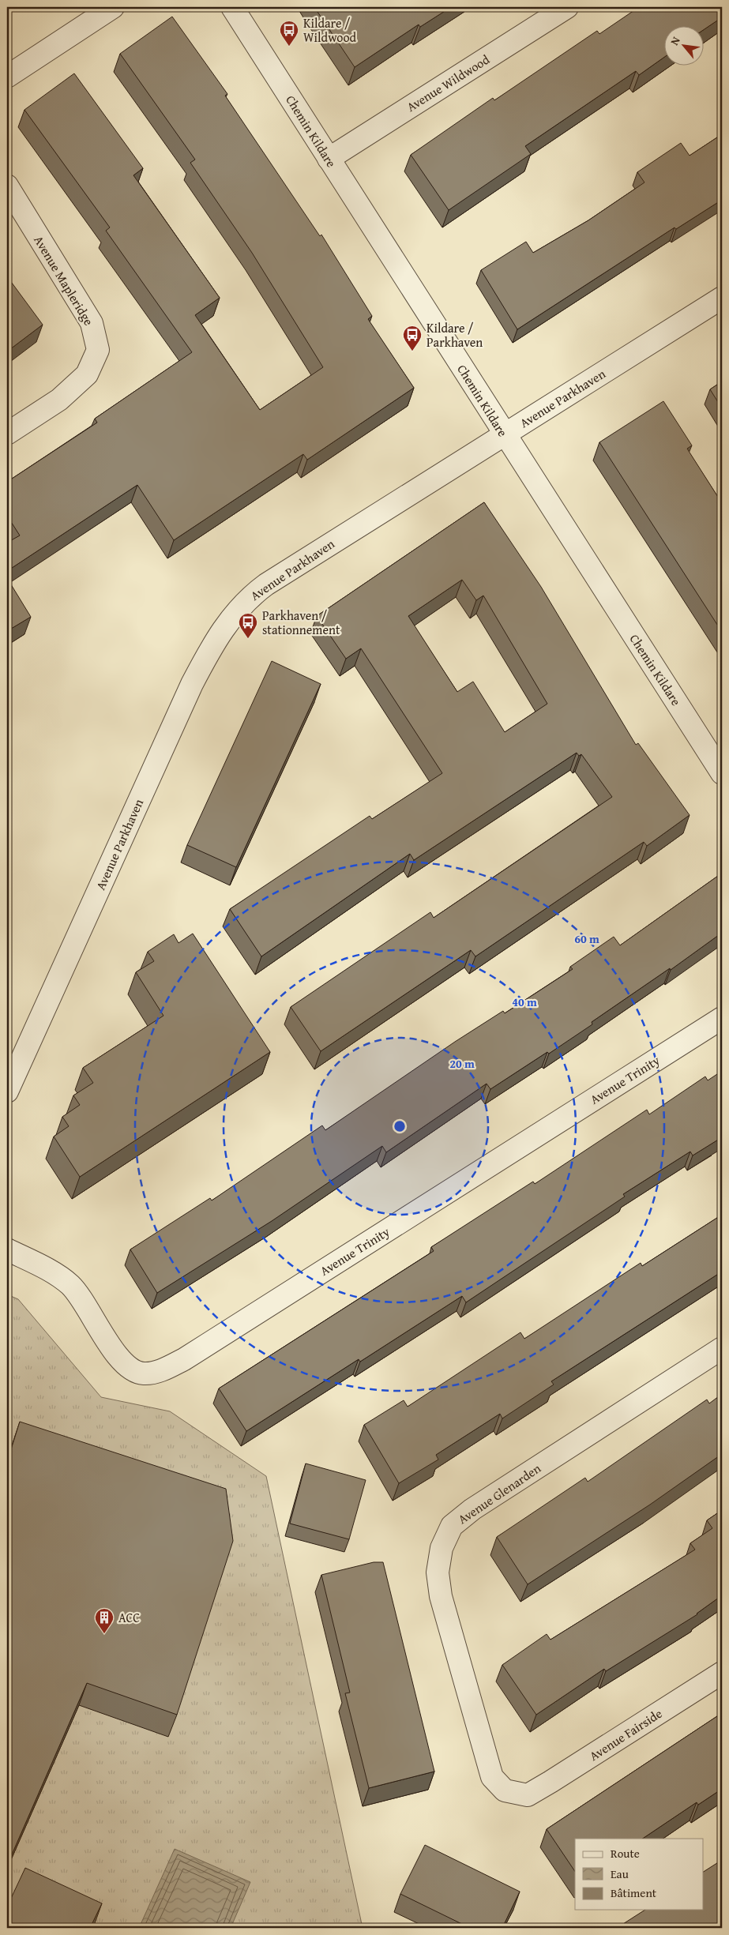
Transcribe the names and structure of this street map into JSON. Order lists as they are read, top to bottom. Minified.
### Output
{"streets":{"street":["Avenue Wildwood","Chemin Kildare","Avenue Mapleridge","Avenue Parkhaven","Avenue Trinity","Avenue Glenarden","Avenue Fairside"]},"crossings":[["Avenue Wildwood","Chemin Kildare"],["Chemin Kildare","Avenue Parkhaven"],["Avenue Glenarden","Avenue Fairside"]],"places":{"bus stop":["Kildare / Wildwood","Kildare / Parkhaven","Parkhaven / stationnement"],"building":["ACC"]},"legend":["Route","Eau","Bâtiment"],"north":"top left","rings":["60 m","40 m","20 m"]}
